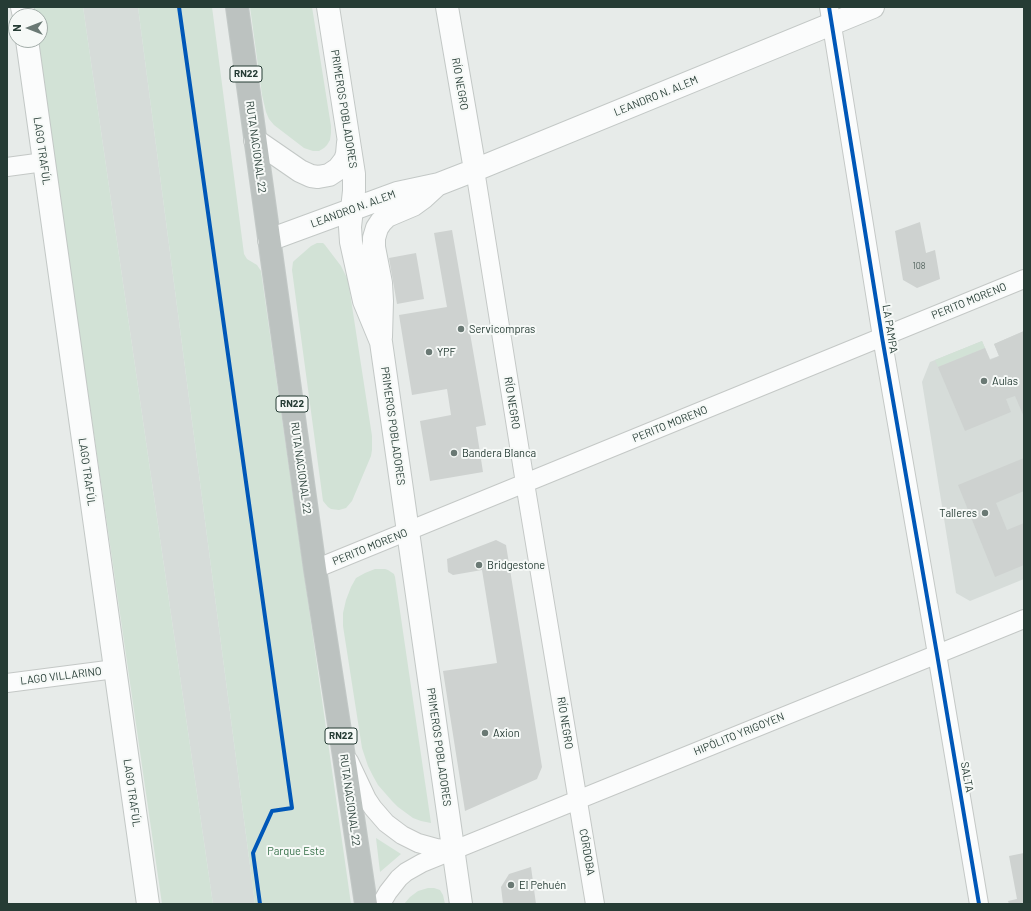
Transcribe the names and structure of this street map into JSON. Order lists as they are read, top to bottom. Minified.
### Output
{"streets":{"highway":["RN22","RUTA NACIONAL 22"],"street":["RÍO NEGRO","LEANDRO N. ALEM","PRIMEROS POBLADORES","LAGO TRAFÚL","PERITO MORENO","LA PAMPA","LAGO VILLARINO","HIPÓLITO YRIGOYEN","SALTA","CÓRDOBA"]},"crossings":[["RÍO NEGRO","LEANDRO N. ALEM"],["RÍO NEGRO","PERITO MORENO"],["RÍO NEGRO","HIPÓLITO YRIGOYEN"],["RÍO NEGRO","CÓRDOBA"],["LEANDRO N. ALEM","PRIMEROS POBLADORES"],["LEANDRO N. ALEM","RUTA NACIONAL 22"],["LEANDRO N. ALEM","LA PAMPA"],["PRIMEROS POBLADORES","PERITO MORENO"],["PRIMEROS POBLADORES","HIPÓLITO YRIGOYEN"],["RUTA NACIONAL 22","PERITO MORENO"],["RUTA NACIONAL 22","HIPÓLITO YRIGOYEN"],["LAGO TRAFÚL","LAGO VILLARINO"],["PERITO MORENO","LA PAMPA"],["LA PAMPA","HIPÓLITO YRIGOYEN"],["LA PAMPA","SALTA"],["HIPÓLITO YRIGOYEN","SALTA"],["HIPÓLITO YRIGOYEN","CÓRDOBA"]],"parks":["Parque Este"],"places":["Servicompras","YPF","Aulas","Bandera Blanca","Talleres","Bridgestone","Axion","El Pehuén"],"house_numbers":["108"],"north":"left"}
